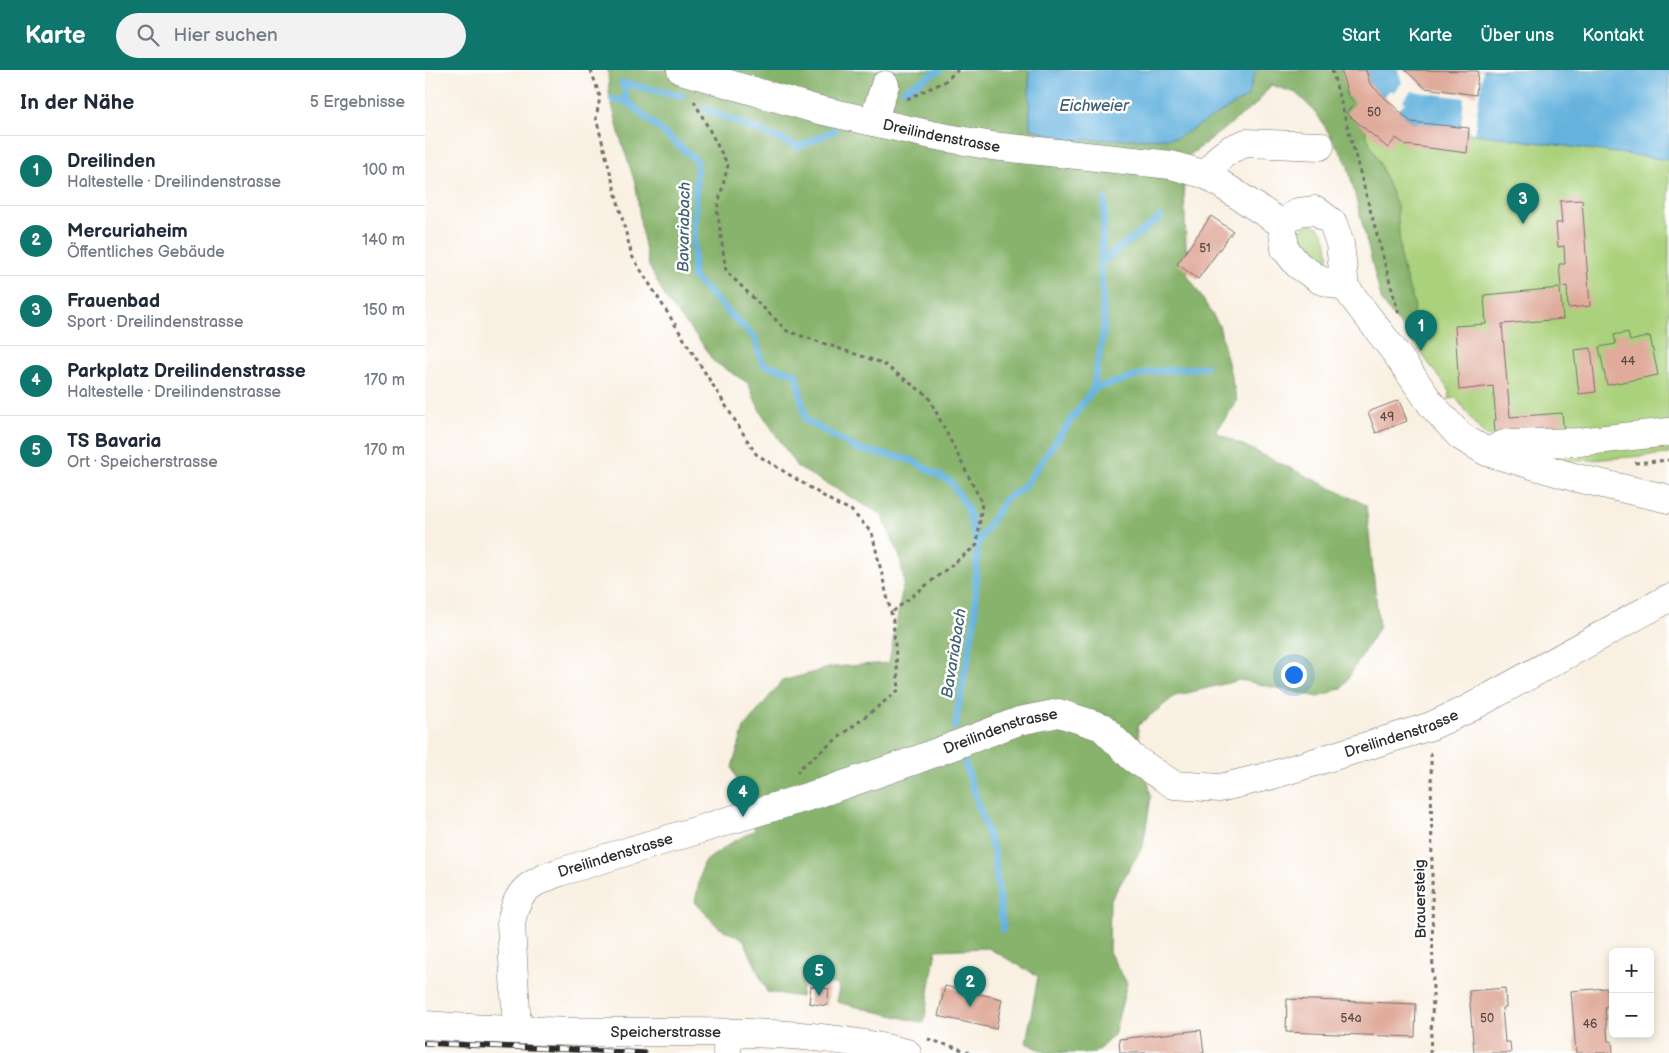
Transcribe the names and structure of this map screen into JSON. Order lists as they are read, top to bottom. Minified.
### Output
{"streets":{"street":["Dreilindenstrasse","Speicherstrasse"],"path":["Brauersteig"]},"crossings":[["Dreilindenstrasse","Speicherstrasse"]],"water":["Eichweier","Bavariabach"],"house_numbers":["50","51","44","49","54a","50","46"],"page":{"header":"Karte","search":"Hier suchen","nav":["Start","Karte","Über uns","Kontakt"],"heading":["In der Nähe","5 Ergebnisse"],"list":[{"mark":"1","name":"Dreilinden","note":"Haltestelle · Dreilindenstrasse","value":"100 m"},{"mark":"2","name":"Mercuriaheim","note":"Öffentliches Gebäude","value":"140 m"},{"mark":"3","name":"Frauenbad","note":"Sport · Dreilindenstrasse","value":"150 m"},{"mark":"4","name":"Parkplatz Dreilindenstrasse","note":"Haltestelle · Dreilindenstrasse","value":"170 m"},{"mark":"5","name":"TS Bavaria","note":"Ort · Speicherstrasse","value":"170 m"}],"pins":["3","1","4","5","2"],"map_buttons":["+","−"]}}
